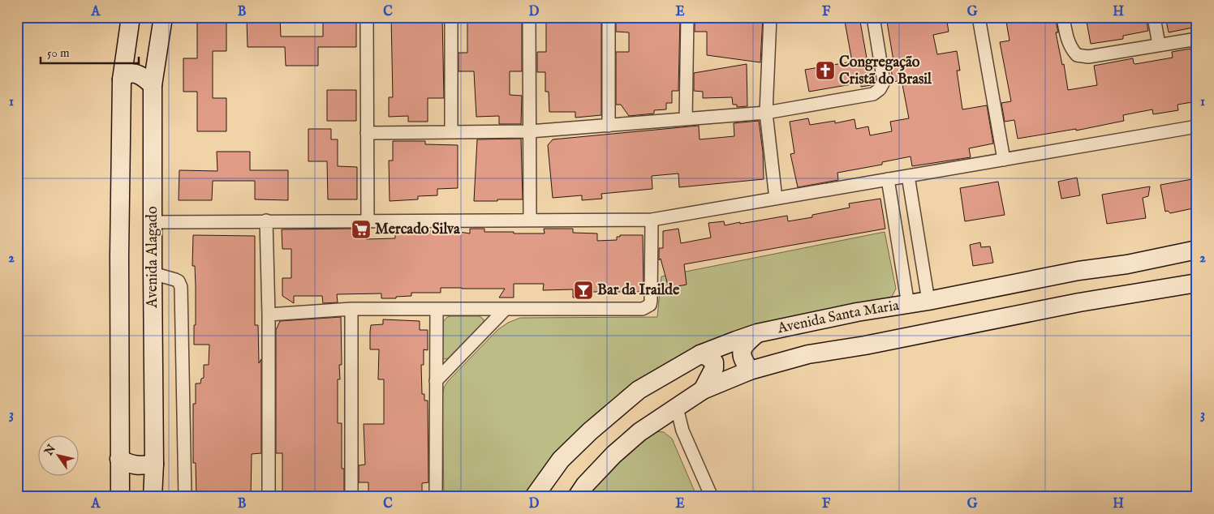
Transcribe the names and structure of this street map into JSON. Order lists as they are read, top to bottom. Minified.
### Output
{"streets":{"main road":["Avenida Alagado","Avenida Santa Maria"]},"places":{"church":["Congregação Cristã do Brasil"],"supermarket":["Mercado Silva"],"bar":["Bar da Irailde"]},"scale_bar":"50 m","north":"top left","grid":{"columns":["A","B","C","D","E","F","G","H"],"rows":["1","2","3"]}}
